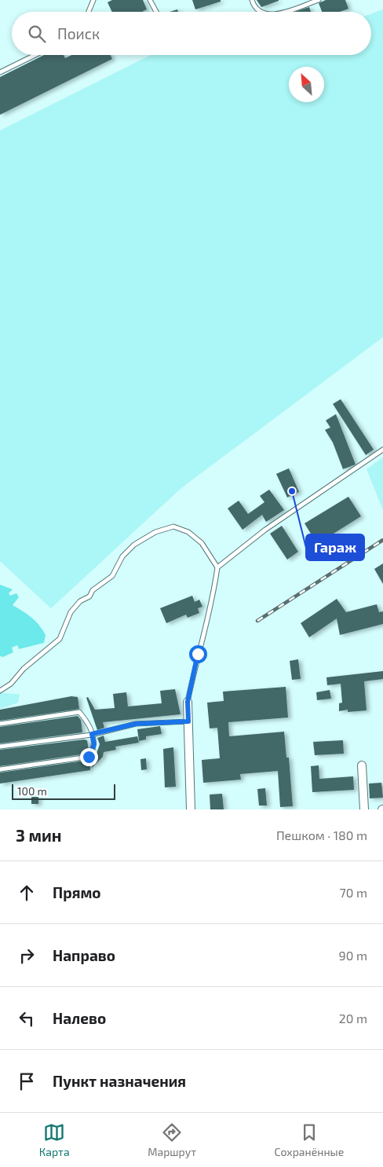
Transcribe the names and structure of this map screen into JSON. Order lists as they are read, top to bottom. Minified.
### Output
{"places":["Гараж"],"scale_bar":"100 m","north":"top left","page":{"search":"Поиск","scale":"100 m","heading":["3 мин","Пешком · 180 m"],"list":[["Прямо","70 m"],["Направо","90 m"],["Налево","20 m"],"Пункт назначения"],"nav":["Карта","Маршрут","Сохранённые"]}}
